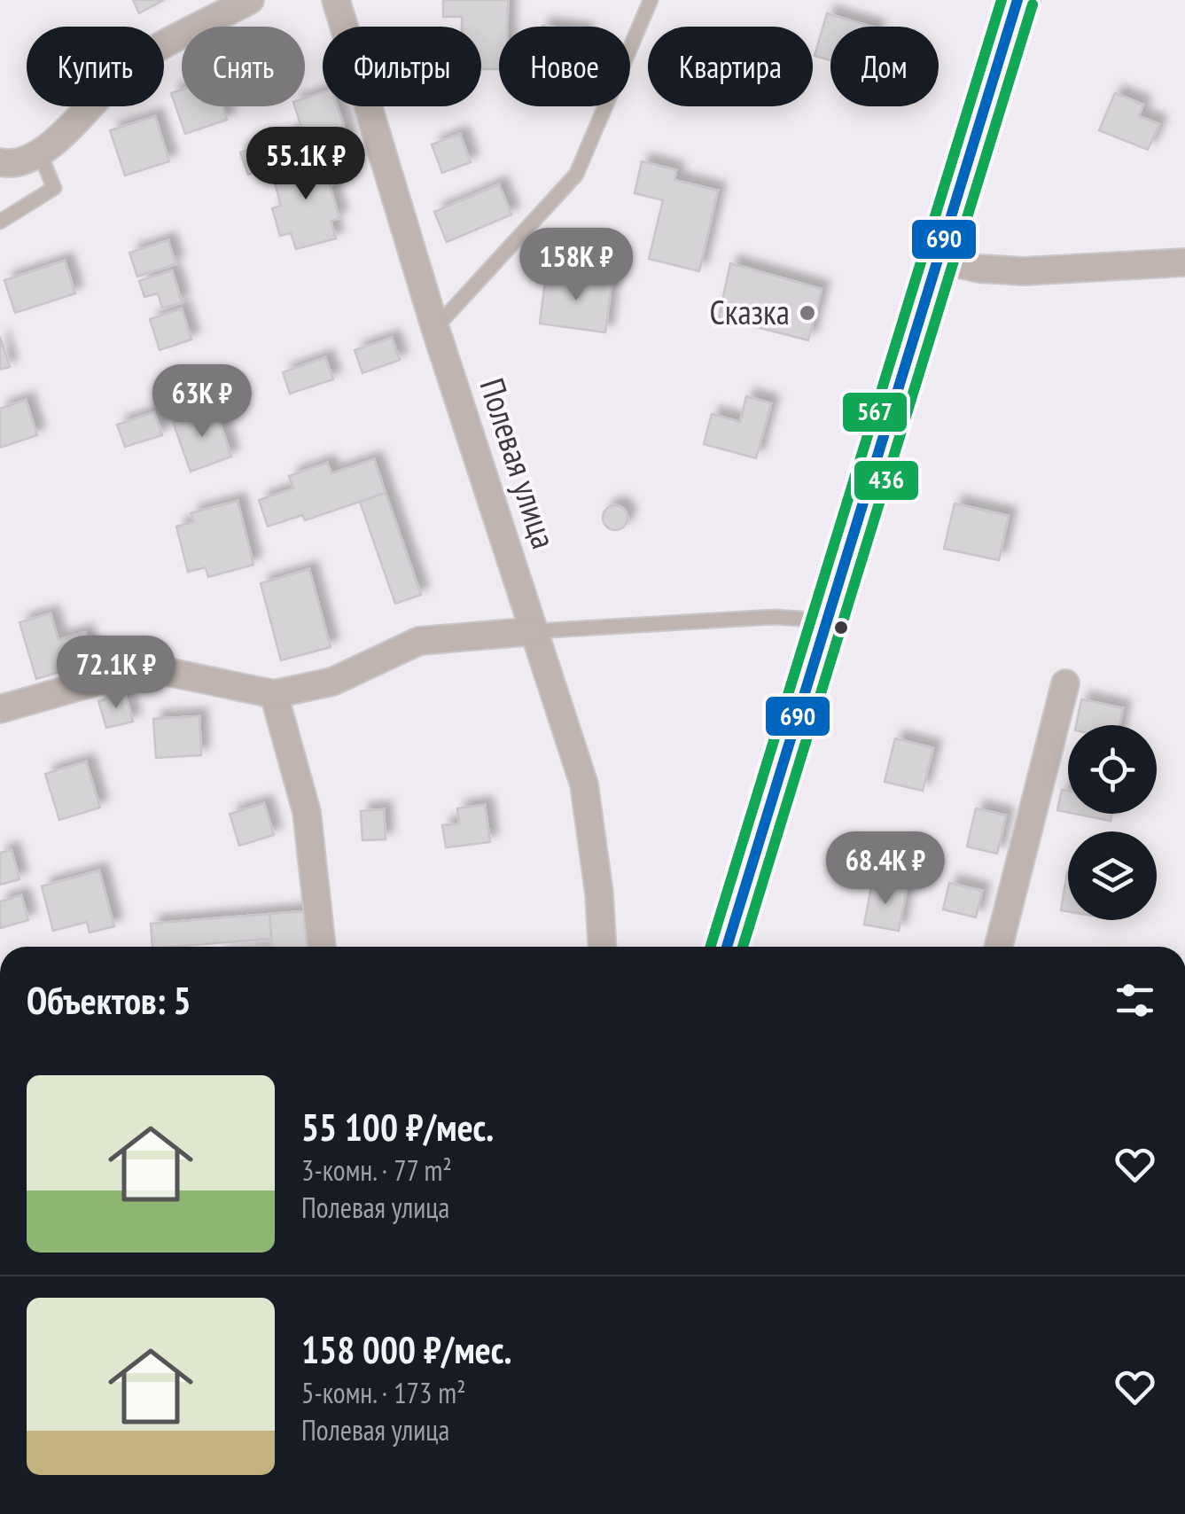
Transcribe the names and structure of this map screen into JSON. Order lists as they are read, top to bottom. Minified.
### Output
{"streets":{"street":["Полевая улица"]},"places":["Сказка"],"lines":["transit line 690","transit line 567","transit line 436"],"page":{"chip":["Купить","Снять","Фильтры","Новое","Квартира","Дом"],"price":["55.1K ₽","158K ₽","63K ₽","72.1K ₽","68.4K ₽"],"heading":"Объектов: 5","list":[{"name":"55 100 ₽/мес.","note":"3-комн. · 77 m² · Полевая улица"},{"name":"158 000 ₽/мес.","note":"5-комн. · 173 m² · Полевая улица"}]}}
